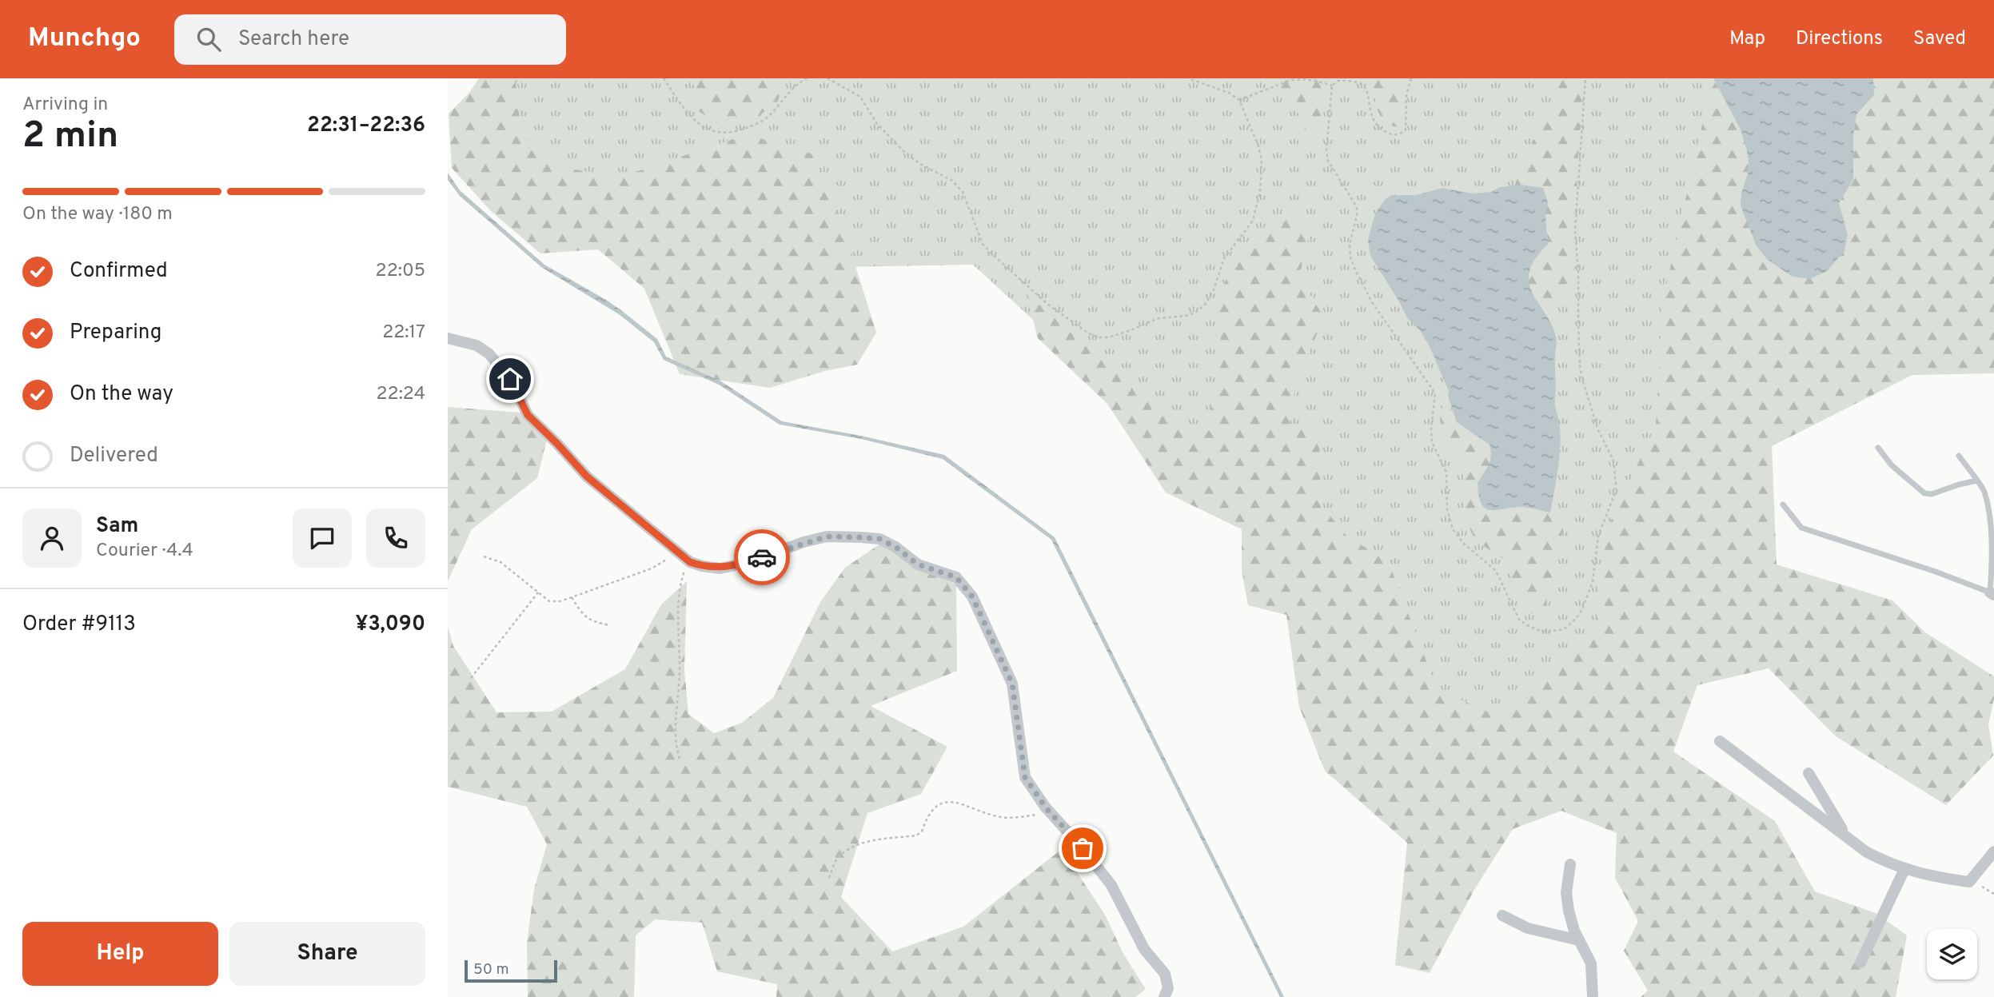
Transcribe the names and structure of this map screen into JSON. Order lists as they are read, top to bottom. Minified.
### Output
{"scale_bar":"50 m","page":{"header":"Munchgo","search":"Search here","nav":["Map","Directions","Saved"],"heading":["2 min","Arriving in","22:31–22:36"],"panel":["Sam","Courier · 4.4","Order #9113","¥3,090"],"bar":"On the way · 180 m","list":[["Confirmed","22:05"],["Preparing","22:17"],["On the way","22:24"],"Delivered"],"buttons":["Help","Share"],"scale":"50 m"}}
